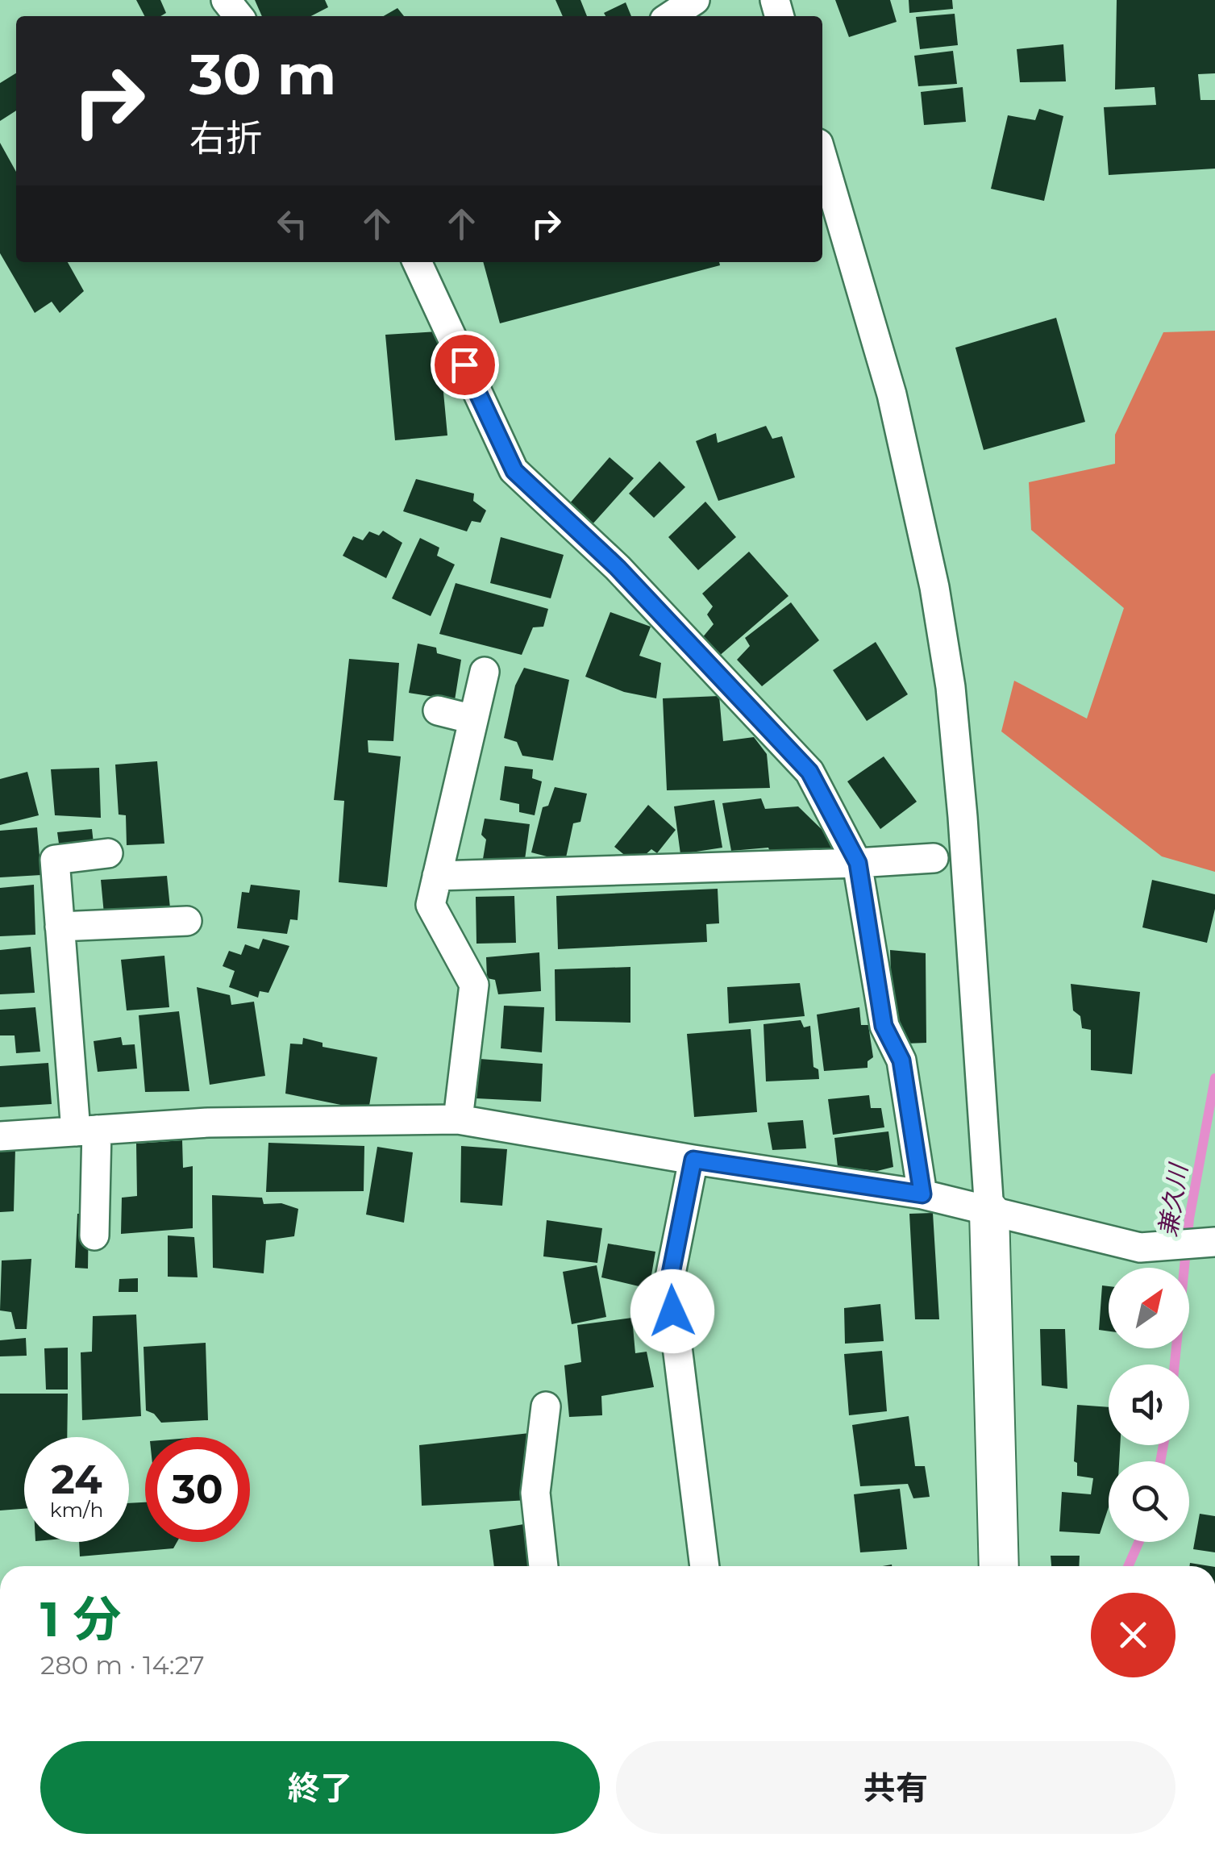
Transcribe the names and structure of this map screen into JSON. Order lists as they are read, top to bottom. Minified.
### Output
{"water":["兼久川"],"north":"top right","page":{"turn":["30 m","右折"],"speed":"24 km/h","limit":"30","heading":["1 分","280 m · 14:27"],"buttons":["終了","共有"]}}
